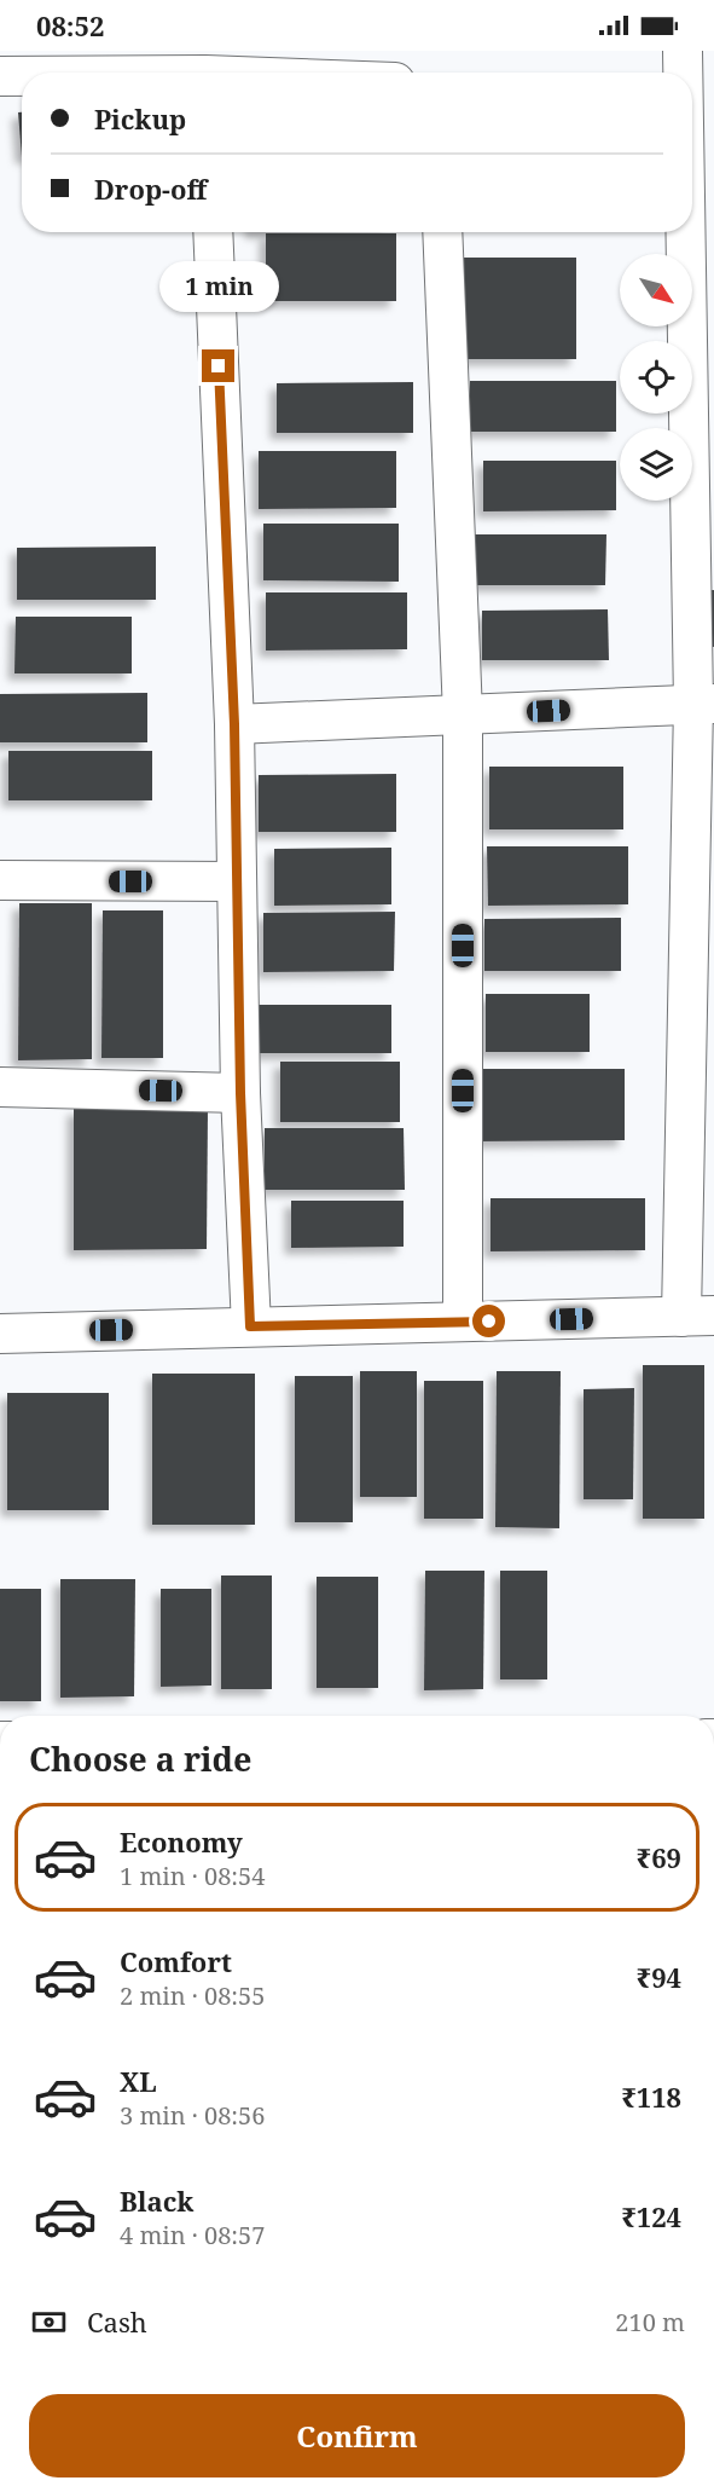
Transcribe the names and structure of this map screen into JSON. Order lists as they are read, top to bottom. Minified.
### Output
{"north":"bottom right","page":{"status":"08:52","banner":["Pickup","Drop-off"],"bubble":"1 min","heading":"Choose a ride","list":[{"name":"Economy","note":"1 min · 08:54","value":"₹69"},{"name":"Comfort","note":"2 min · 08:55","value":"₹94"},{"name":"XL","note":"3 min · 08:56","value":"₹118"},{"name":"Black","note":"4 min · 08:57","value":"₹124"}],"pay":["Cash","210 m"],"buttons":"Confirm"}}
